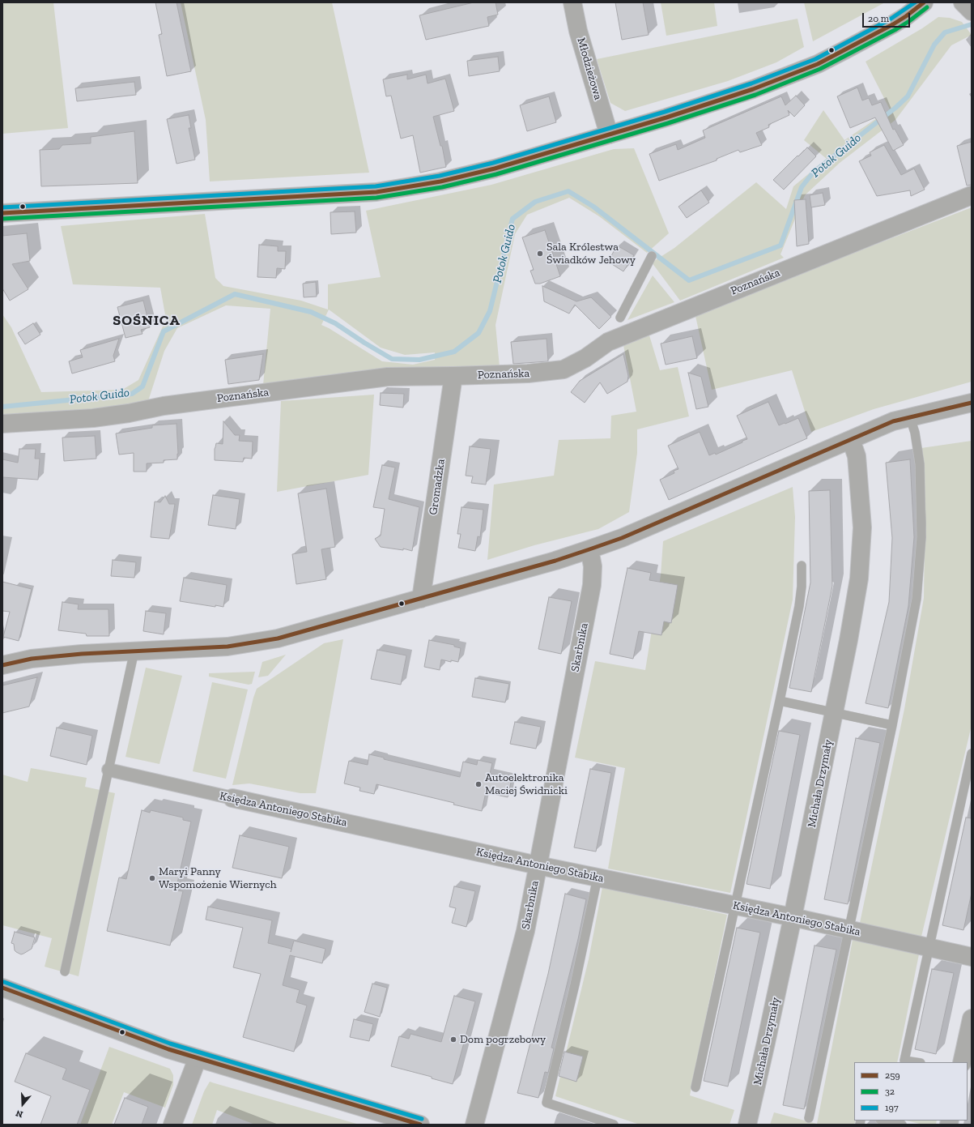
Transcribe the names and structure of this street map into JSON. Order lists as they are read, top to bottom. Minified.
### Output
{"streets":{"street":["Młodzieżowa","Poznańska","Gromadzka","Skarbnika","Michała Drzymały","Księdza Antoniego Stabika"]},"crossings":[["Poznańska","Gromadzka"],["Skarbnika","Księdza Antoniego Stabika"],["Michała Drzymały","Księdza Antoniego Stabika"]],"districts":["SOŚNICA"],"water":["Potok Guido"],"places":["Sala Królestwa Świadków Jehowy","Autoelektronika Maciej Świdnicki","Maryi Panny Wspomożenie Wiernych","Dom pogrzebowy"],"lines":["transit line 259","transit line 197","transit line 32"],"legend":["259","32","197"],"scale_bar":"20 m","north":"bottom"}
